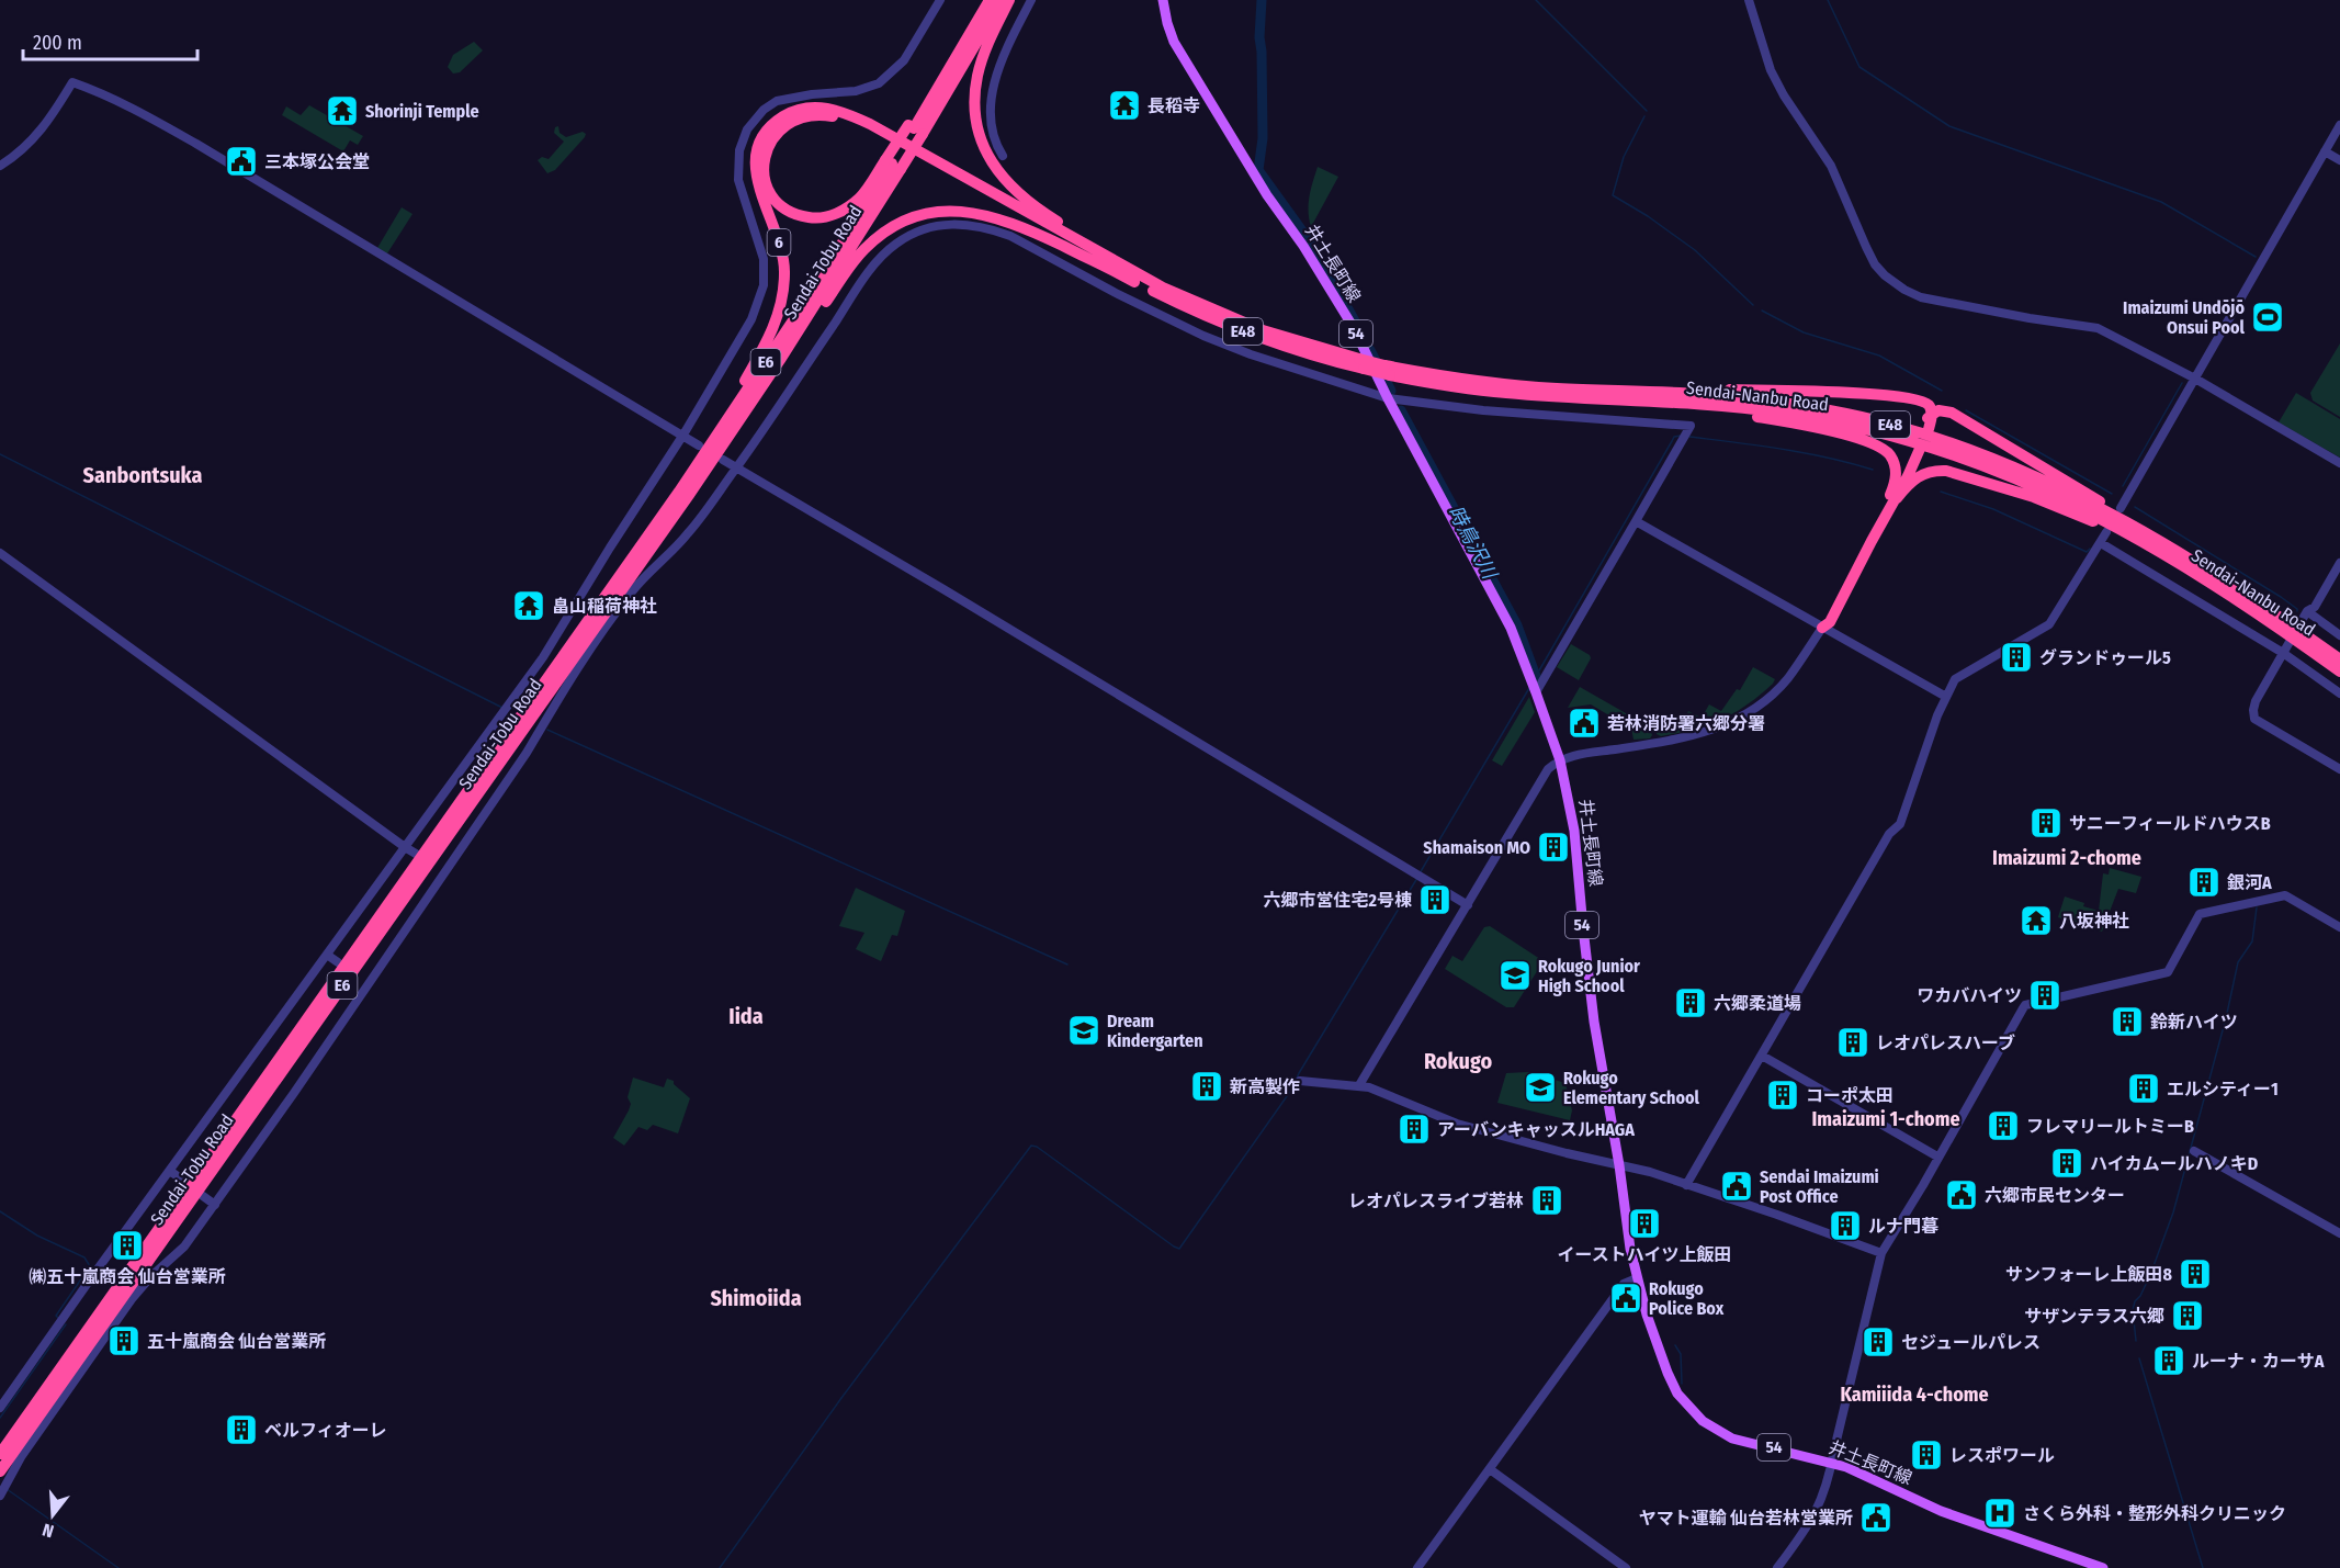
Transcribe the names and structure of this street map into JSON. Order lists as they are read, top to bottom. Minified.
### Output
{"streets":{"highway":["6","Sendai-Tobu Road","E48","E6","Sendai-Nanbu Road"],"main road":["井土長町線","54"]},"crossings":[["6","Sendai-Tobu Road"],["6","Sendai-Nanbu Road"]],"districts":["Sanbontsuka","Imaizumi 2-chome","Iida","Rokugo","Imaizumi 1-chome","Shimoiida","Kamiiida 4-chome"],"water":["時鳥沢川"],"places":{"temple":["長稻寺","Shorinji Temple","畠山稲荷神社","八坂神社"],"public building":["三本塚公会堂","若林消防署六郷分署","Sendai Imaizumi Post Office","六郷市民センター","Rokugo Police Box","ヤマト運輸 仙台若林営業所"],"sports":["Imaizumi Undōjō Onsui Pool"],"building":["グランドゥール5","サニーフィールドハウスB","Shamaison MO","銀河A","六郷市営住宅2号棟","ワカバハイツ","六郷柔道場","鈴新ハイツ","レオパレスハーブ","新高製作","エルシティー1","コーポ太田","フレマリールトミーB","アーバンキャッスルHAGA","ハイカムールハノキD","レオパレスライブ若林","イーストハイツ上飯田","ルナ門暮","㈱五十嵐商会 仙台営業所","サンフォーレ上飯田8","サザンテラス六郷","五十嵐商会 仙台営業所","セジュールパレス","ルーナ・カーサA","ベルフィオーレ","レスポワール"],"school or university":["Rokugo Junior High School","Dream Kindergarten","Rokugo Elementary School"],"hospital":["さくら外科・整形外科クリニック"]},"scale_bar":"200 m","north":"bottom"}
